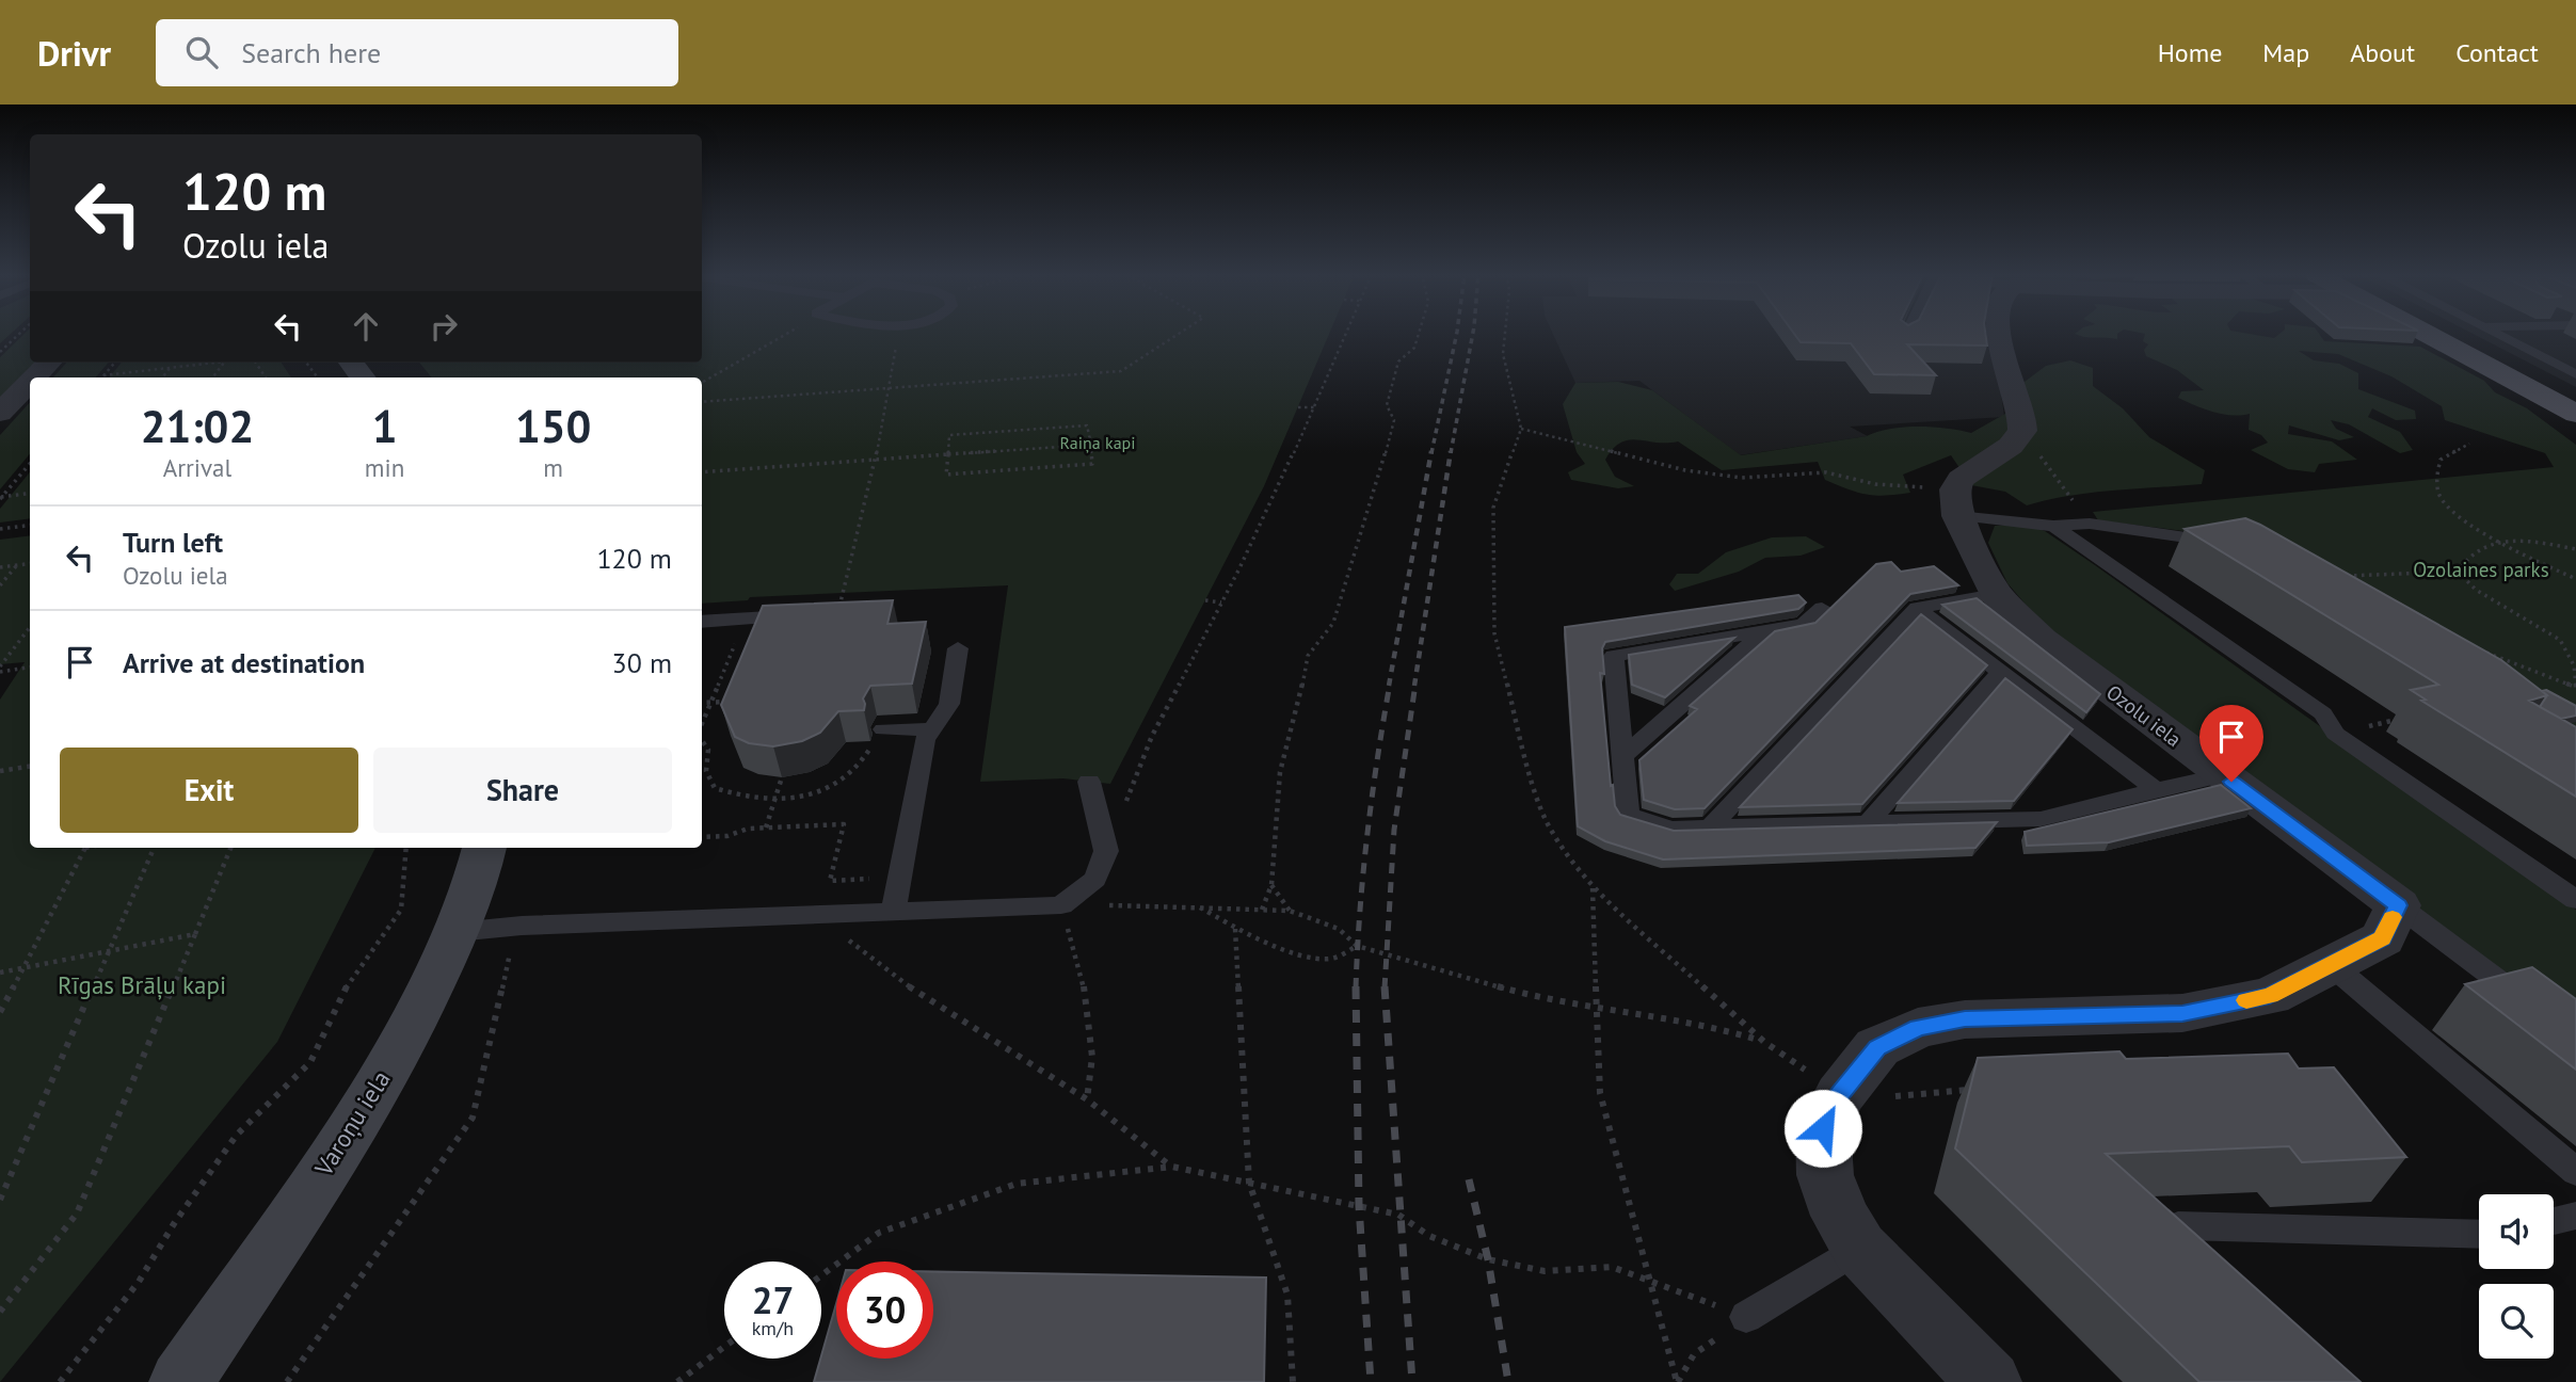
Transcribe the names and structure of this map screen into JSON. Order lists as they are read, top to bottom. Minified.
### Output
{"streets":{"street":["Ozolu iela","Varoņu iela"]},"parks":["Raiņa kapi","Ozolaines parks","Rīgas Brāļu kapi"],"page":{"header":"Drivr","search":"Search here","nav":["Home","Map","About","Contact"],"turn":["120 m","Ozolu iela"],"eta":["21:02","Arrival","1","min","150","m"],"list":[{"name":"Turn left","note":"Ozolu iela","value":"120 m"},{"name":"Arrive at destination","value":"30 m"}],"buttons":["Exit","Share"],"speed":"27 km/h","limit":"30"}}
